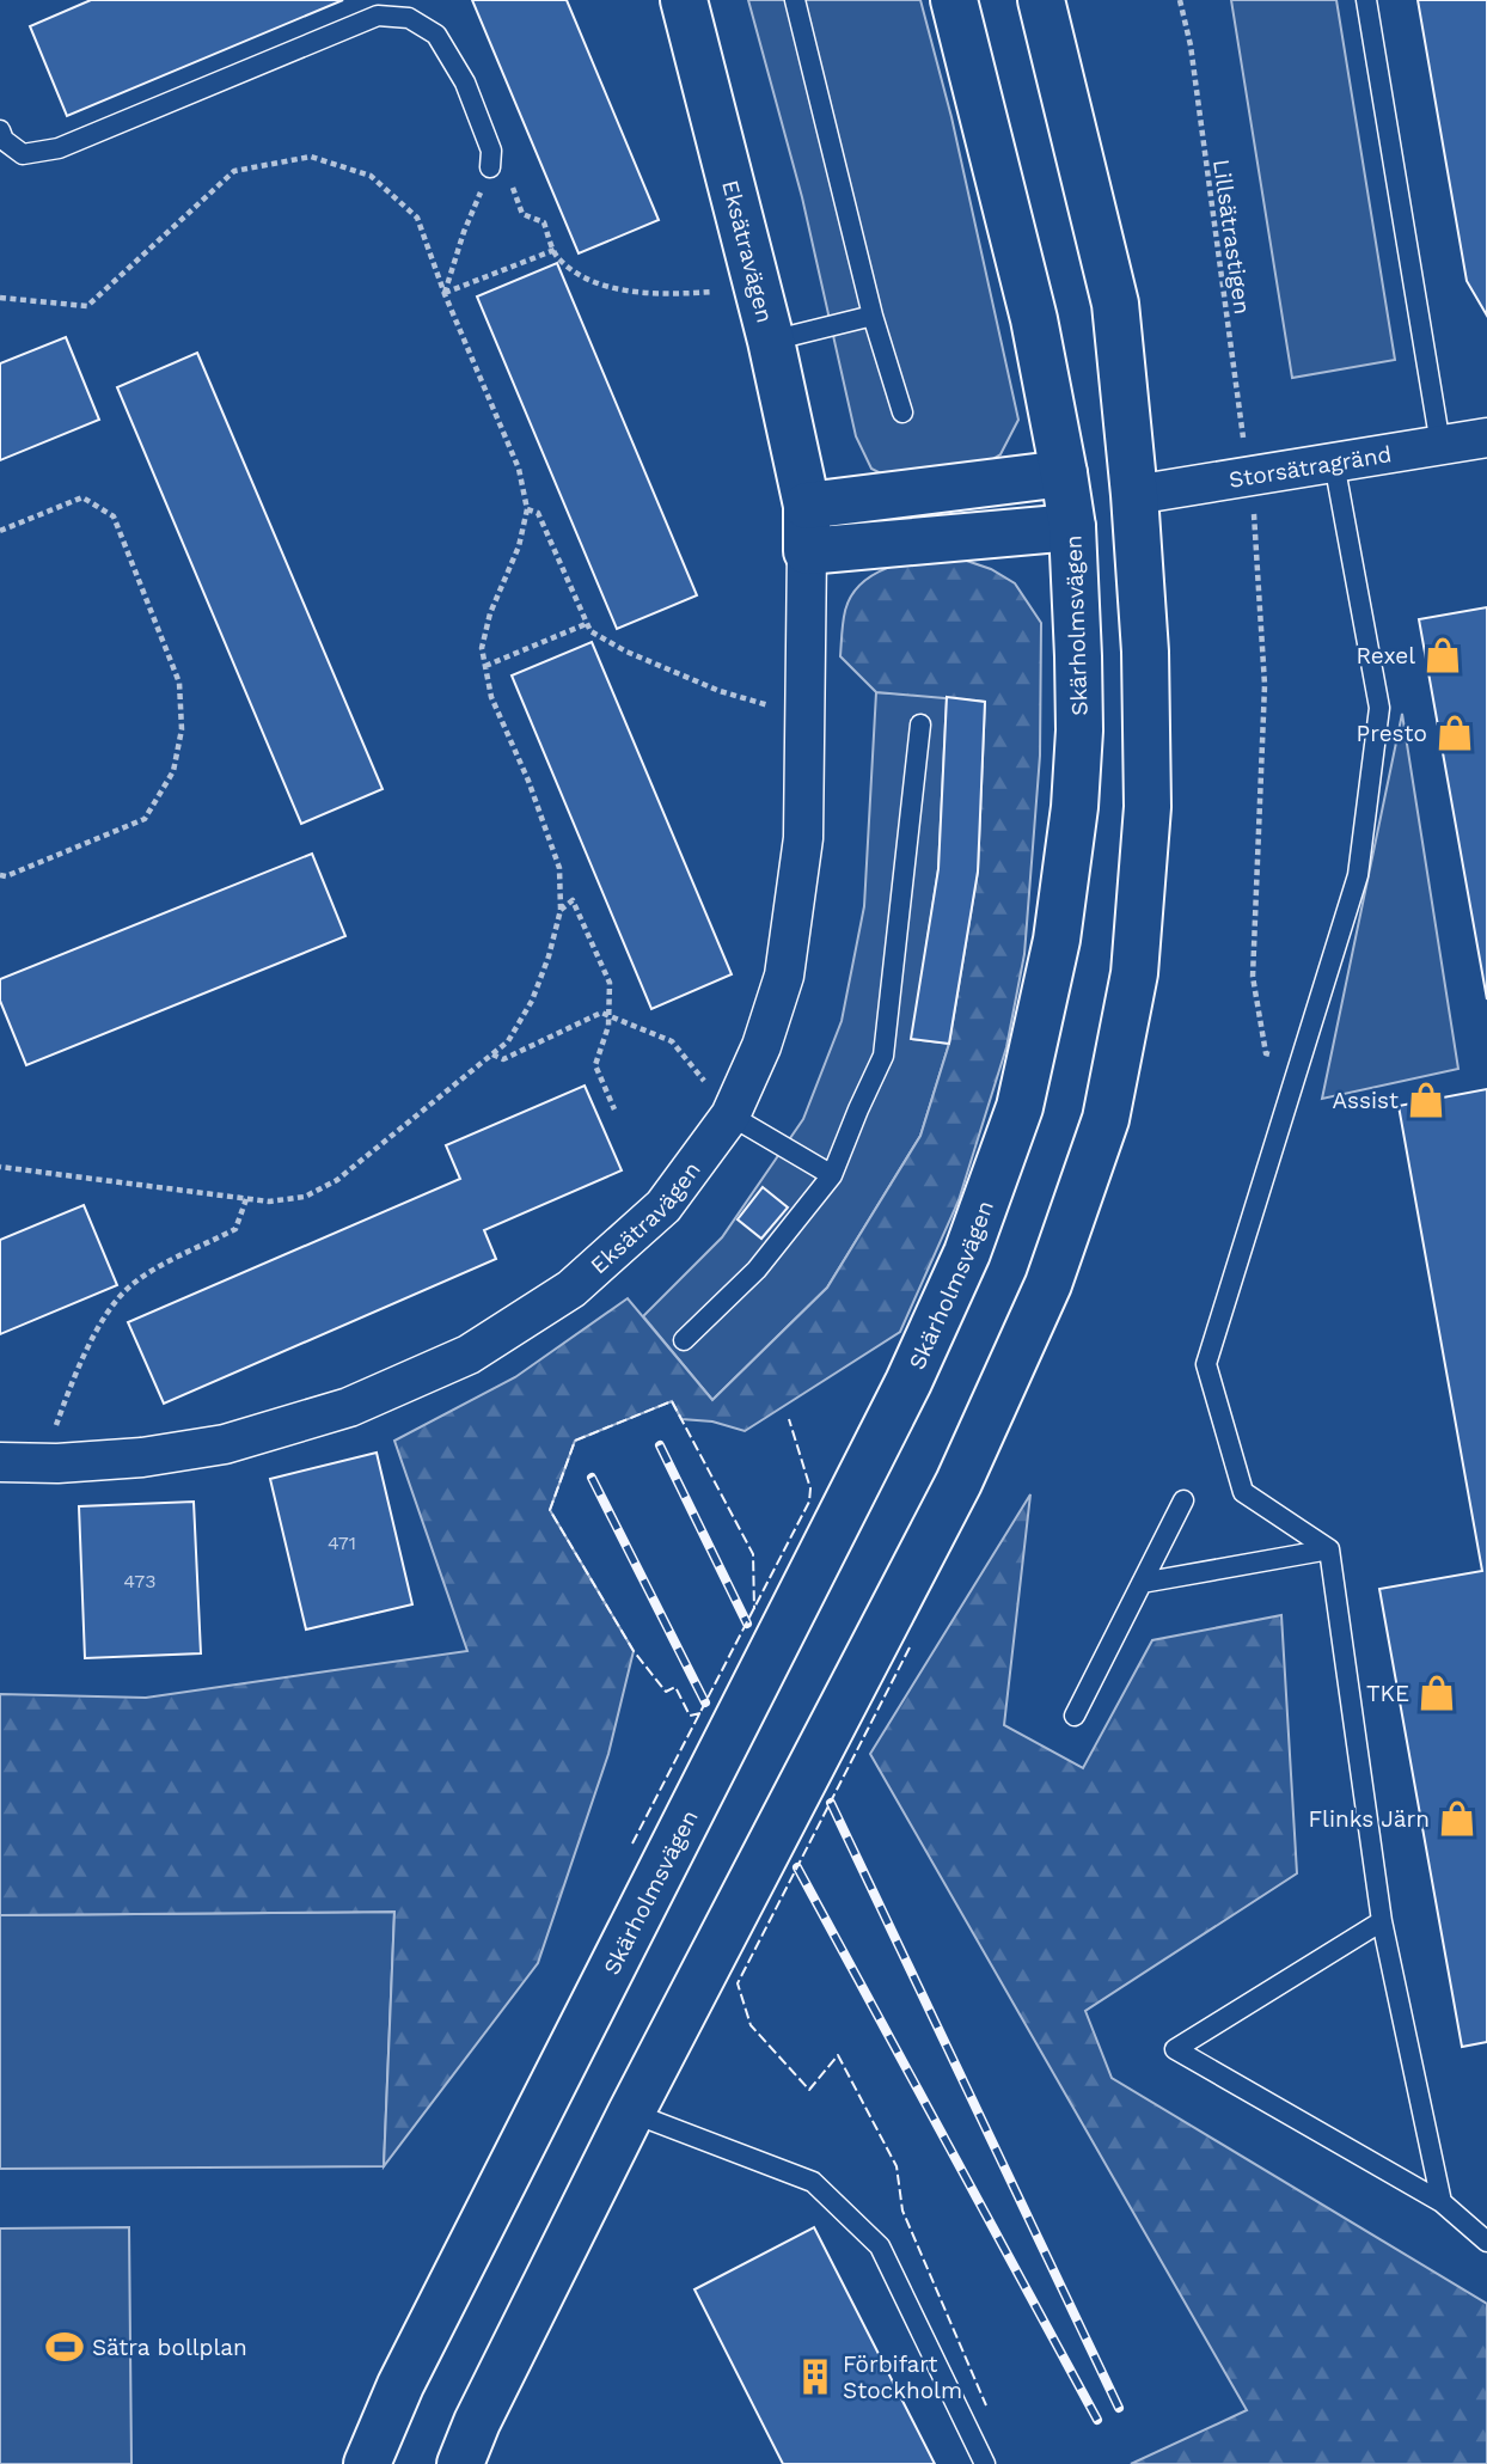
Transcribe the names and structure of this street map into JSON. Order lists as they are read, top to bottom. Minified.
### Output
{"streets":{"main road":["Eksätravägen","Skärholmsvägen"],"street":["Storsätragränd"],"path":["Lillsätrastigen"]},"crossings":[["Lillsätrastigen","Storsätragränd"]],"places":{"shop":["Rexel","Presto","Assist","TKE","Flinks Järn"],"sports":["Sätra bollplan"],"building":["Förbifart Stockholm"]},"house_numbers":["471","473"]}
